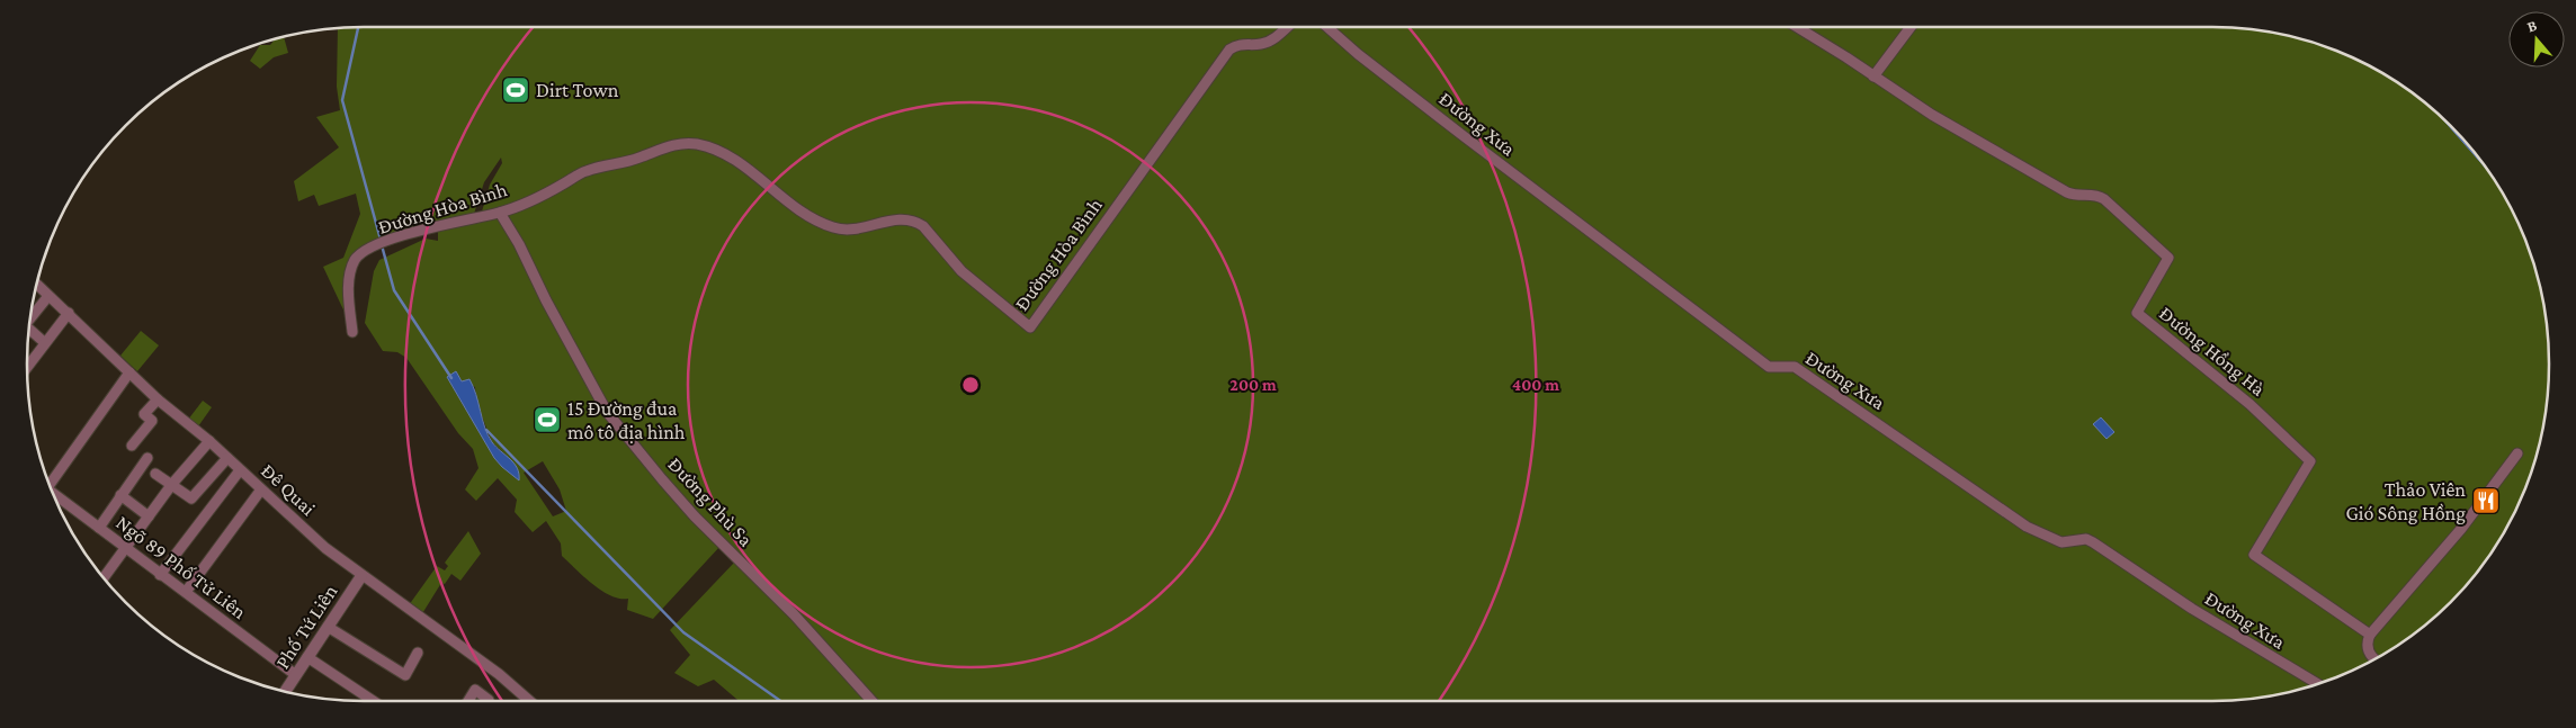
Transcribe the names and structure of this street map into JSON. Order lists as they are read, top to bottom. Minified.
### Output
{"streets":{"street":["Đường Xưa","Đường Hòa Bình","Đường Hồng Hà","Đê Quai","Đường Phù Sa","Ngõ 89 Phố Tử Liên","Phố Tứ Liên"]},"crossings":[["Đường Hòa Bình","Đường Phù Sa"],["Đê Quai","Phố Tứ Liên"],["Ngõ 89 Phố Tử Liên","Phố Tứ Liên"]],"places":{"sports":["Dirt Town","15 Đường đua mô tô địa hình"],"restaurant":["Thảo Viên Gió Sông Hồng"]},"north":"top","rings":["200 m","400 m"]}
